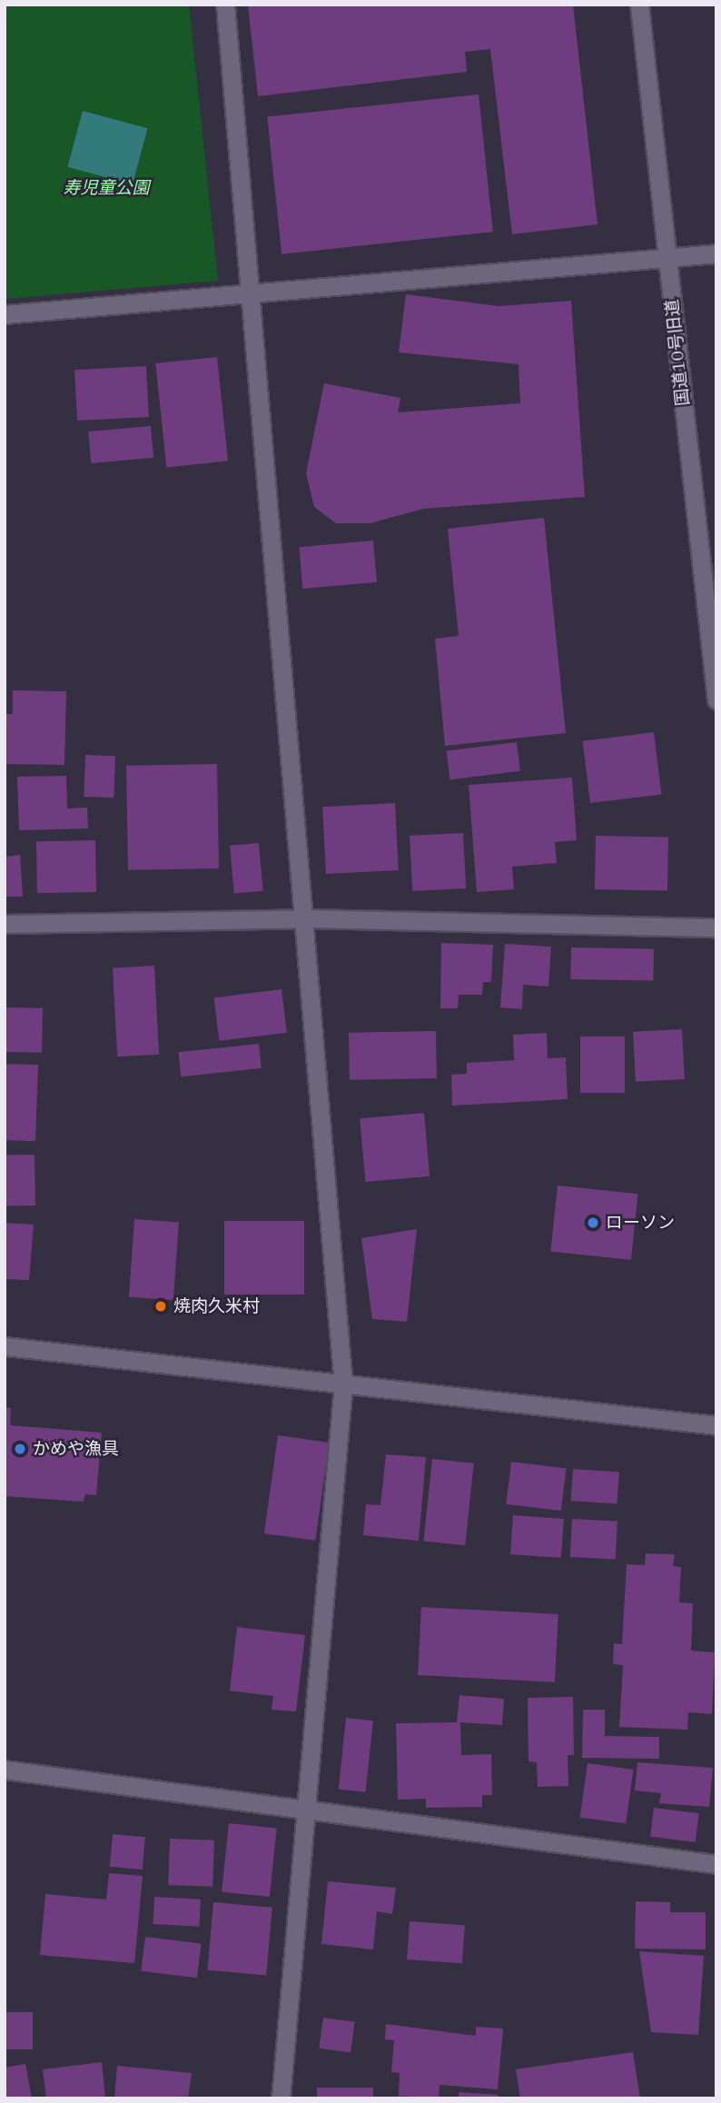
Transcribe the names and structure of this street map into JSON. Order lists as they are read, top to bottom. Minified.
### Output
{"streets":{"street":["国道10号旧道"]},"parks":["寿児童公園"],"places":["ローソン","焼肉久米村","かめや漁具"]}
